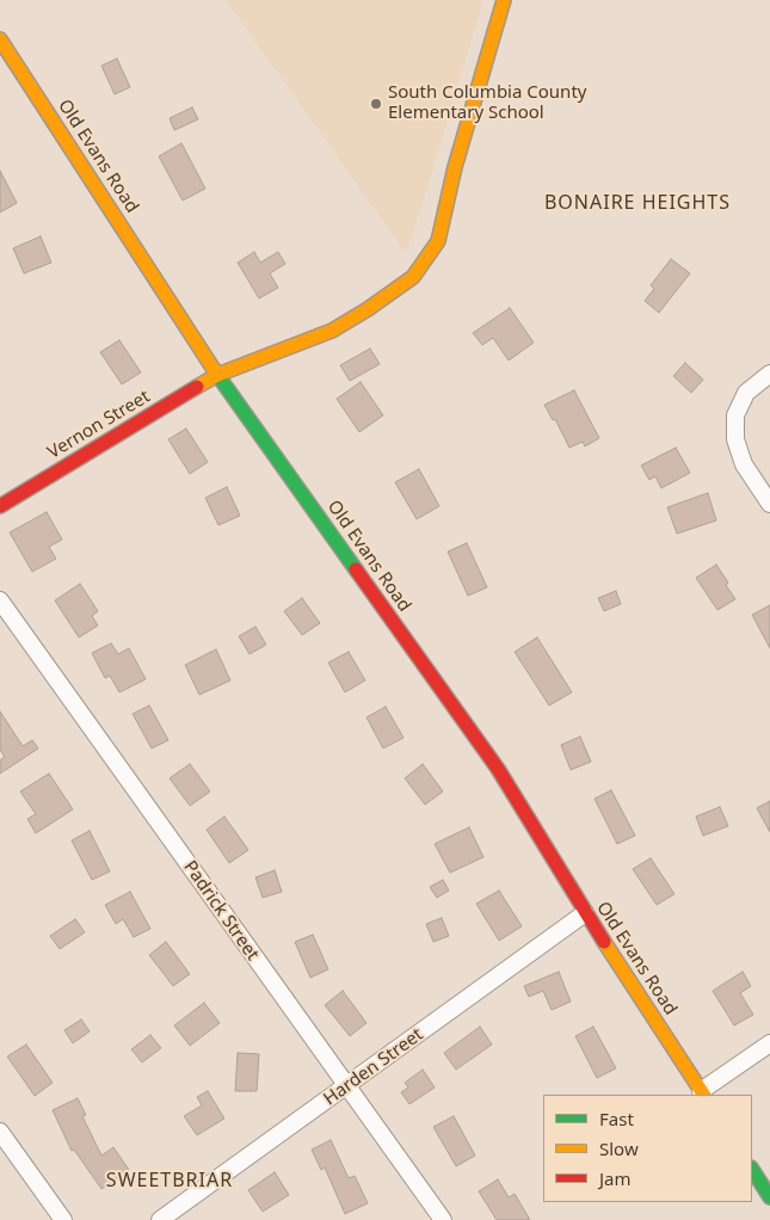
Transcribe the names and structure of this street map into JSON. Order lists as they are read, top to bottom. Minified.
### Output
{"streets":{"street":["Old Evans Road","Vernon Street","Padrick Street","Harden Street"]},"crossings":[["Old Evans Road","Vernon Street"],["Old Evans Road","Harden Street"],["Padrick Street","Harden Street"]],"districts":["BONAIRE HEIGHTS","SWEETBRIAR"],"places":["South Columbia County Elementary School"],"legend":["Fast","Slow","Jam"]}
